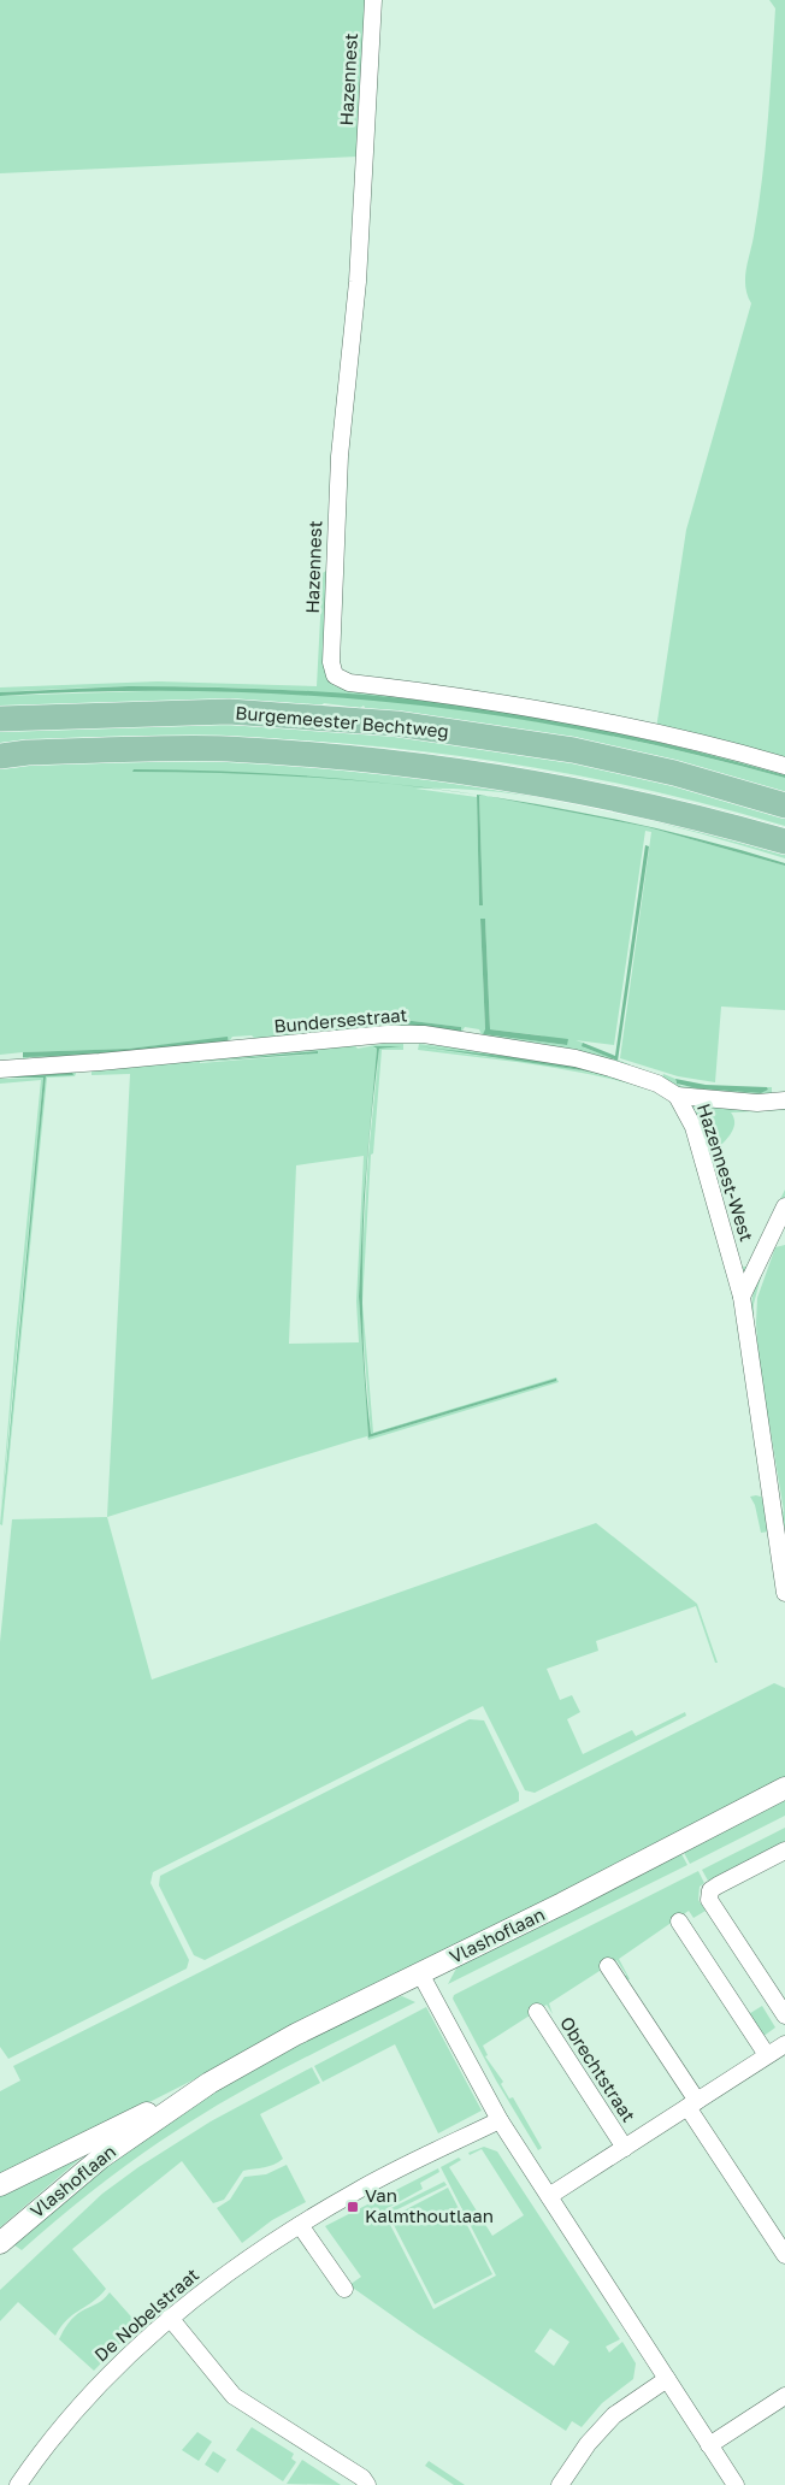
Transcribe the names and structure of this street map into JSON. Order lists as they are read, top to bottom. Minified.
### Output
{"streets":{"main road":["Burgemeester Bechtweg"],"street":["Hazennest","Bundersestraat","Hazennest-West","Vlashoflaan","Obrechtstraat","De Nobelstraat"]},"crossings":[["Bundersestraat","Hazennest-West"]],"places":{"transit":["Van Kalmthoutlaan"]}}
